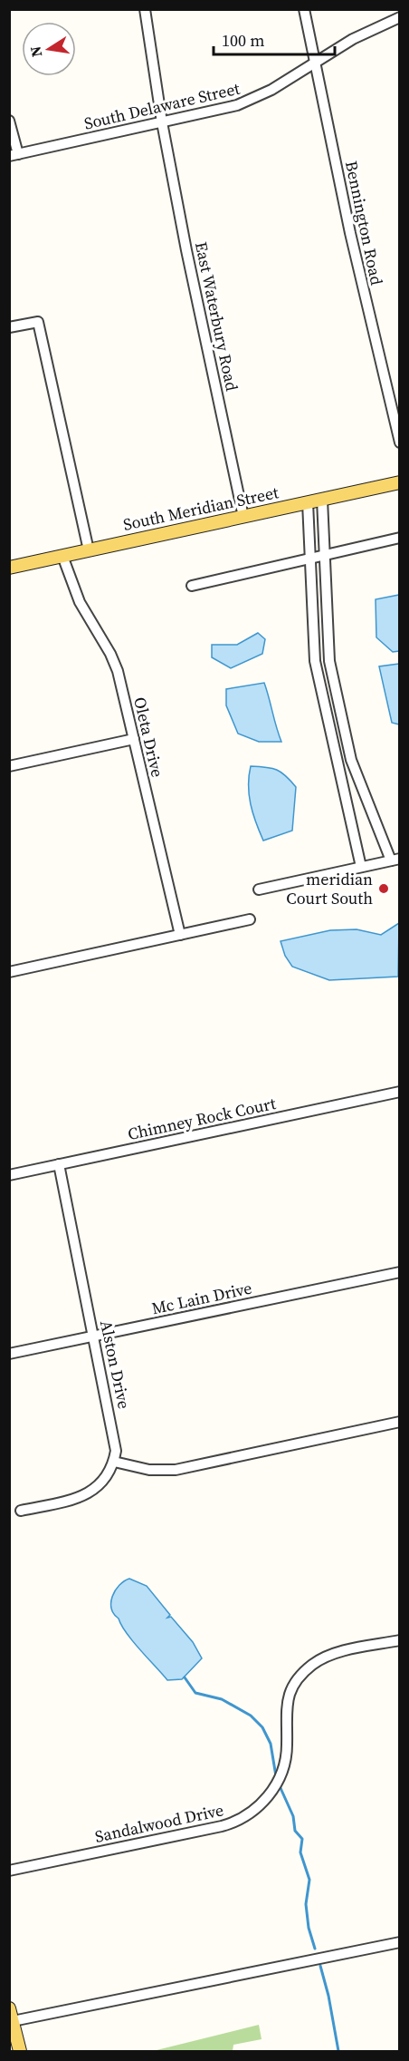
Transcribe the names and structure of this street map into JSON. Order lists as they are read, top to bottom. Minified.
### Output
{"streets":{"main road":["South Meridian Street"],"street":["South Delaware Street","Bennington Road","East Waterbury Road","Oleta Drive","Chimney Rock Court","Mc Lain Drive","Alston Drive","Sandalwood Drive"]},"crossings":[["South Delaware Street","Bennington Road"],["South Delaware Street","East Waterbury Road"],["East Waterbury Road","South Meridian Street"],["South Meridian Street","Oleta Drive"],["Chimney Rock Court","Alston Drive"],["Mc Lain Drive","Alston Drive"]],"places":["meridian Court South"],"scale_bar":"100 m","north":"left"}
